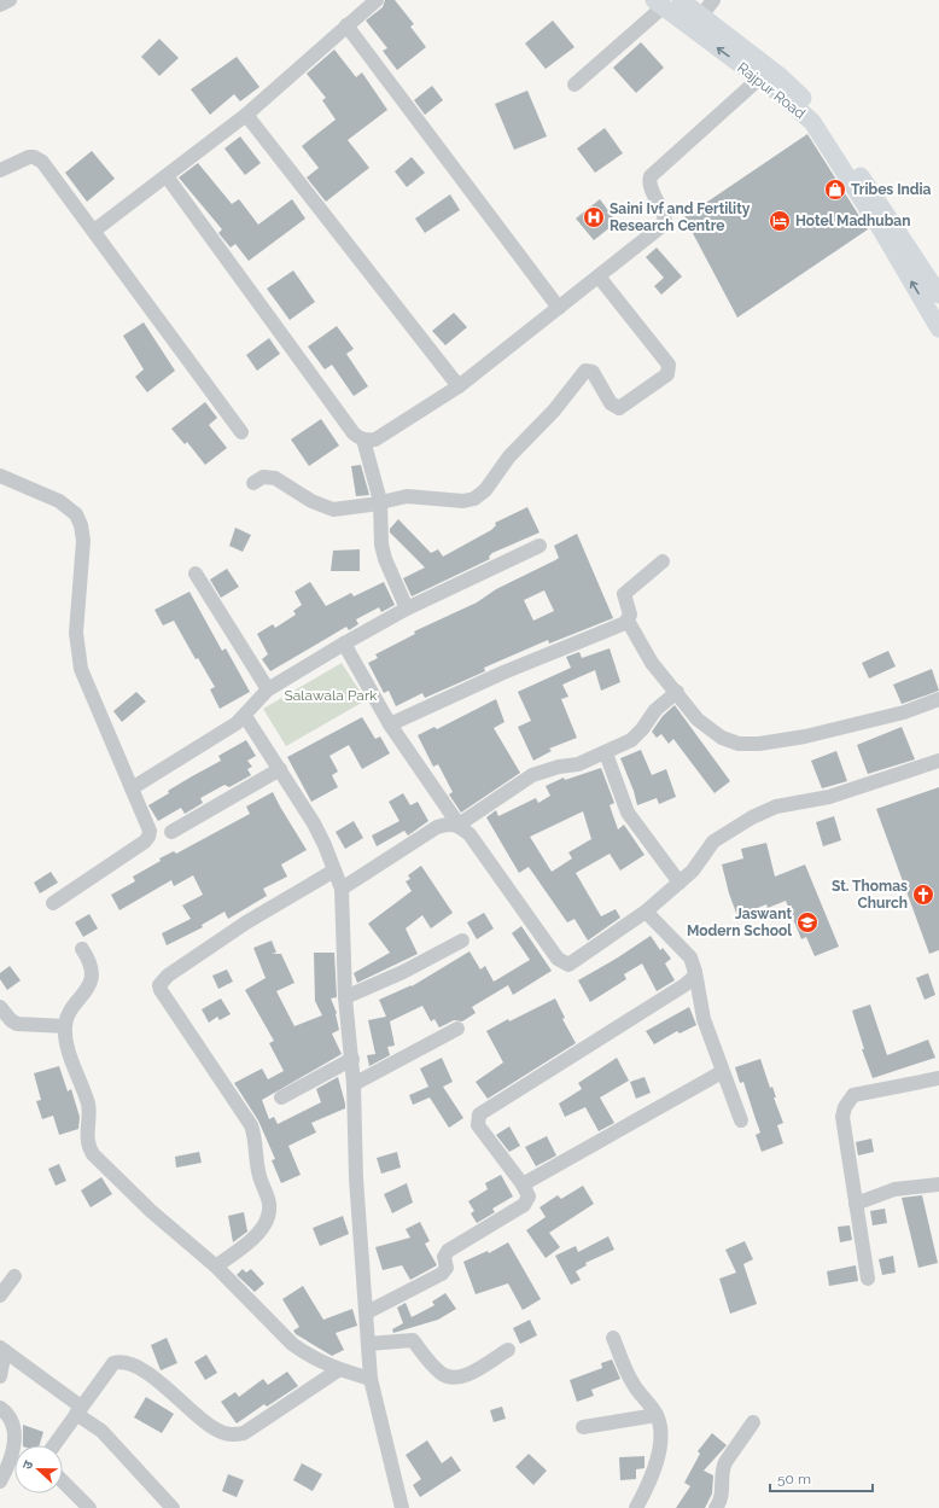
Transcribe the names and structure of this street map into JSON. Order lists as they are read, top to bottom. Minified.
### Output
{"streets":{"main road":["Rajpur Road"]},"parks":["Salawala Park"],"places":{"shop":["Tribes India"],"hospital":["Saini Ivf and Fertility Research Centre"],"hotel":["Hotel Madhuban"],"church":["St. Thomas Church"],"school or university":["Jaswant Modern School"]},"scale_bar":"50 m","north":"left"}
